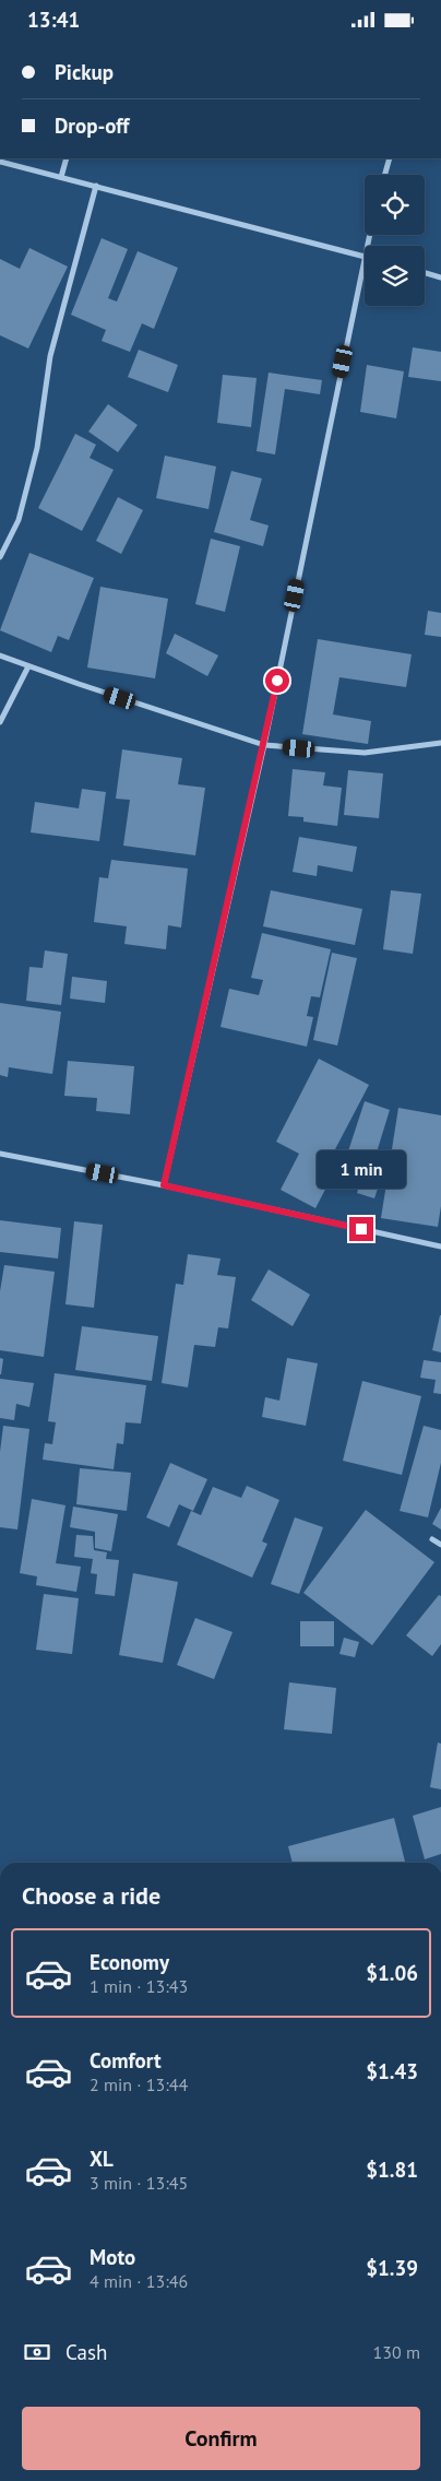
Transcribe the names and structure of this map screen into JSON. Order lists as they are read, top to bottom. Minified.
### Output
{"page":{"status":"13:41","banner":["Pickup","Drop-off"],"bubble":"1 min","heading":"Choose a ride","list":[{"name":"Economy","note":"1 min · 13:43","value":"$1.06"},{"name":"Comfort","note":"2 min · 13:44","value":"$1.43"},{"name":"XL","note":"3 min · 13:45","value":"$1.81"},{"name":"Moto","note":"4 min · 13:46","value":"$1.39"}],"pay":["Cash","130 m"],"buttons":"Confirm"}}
